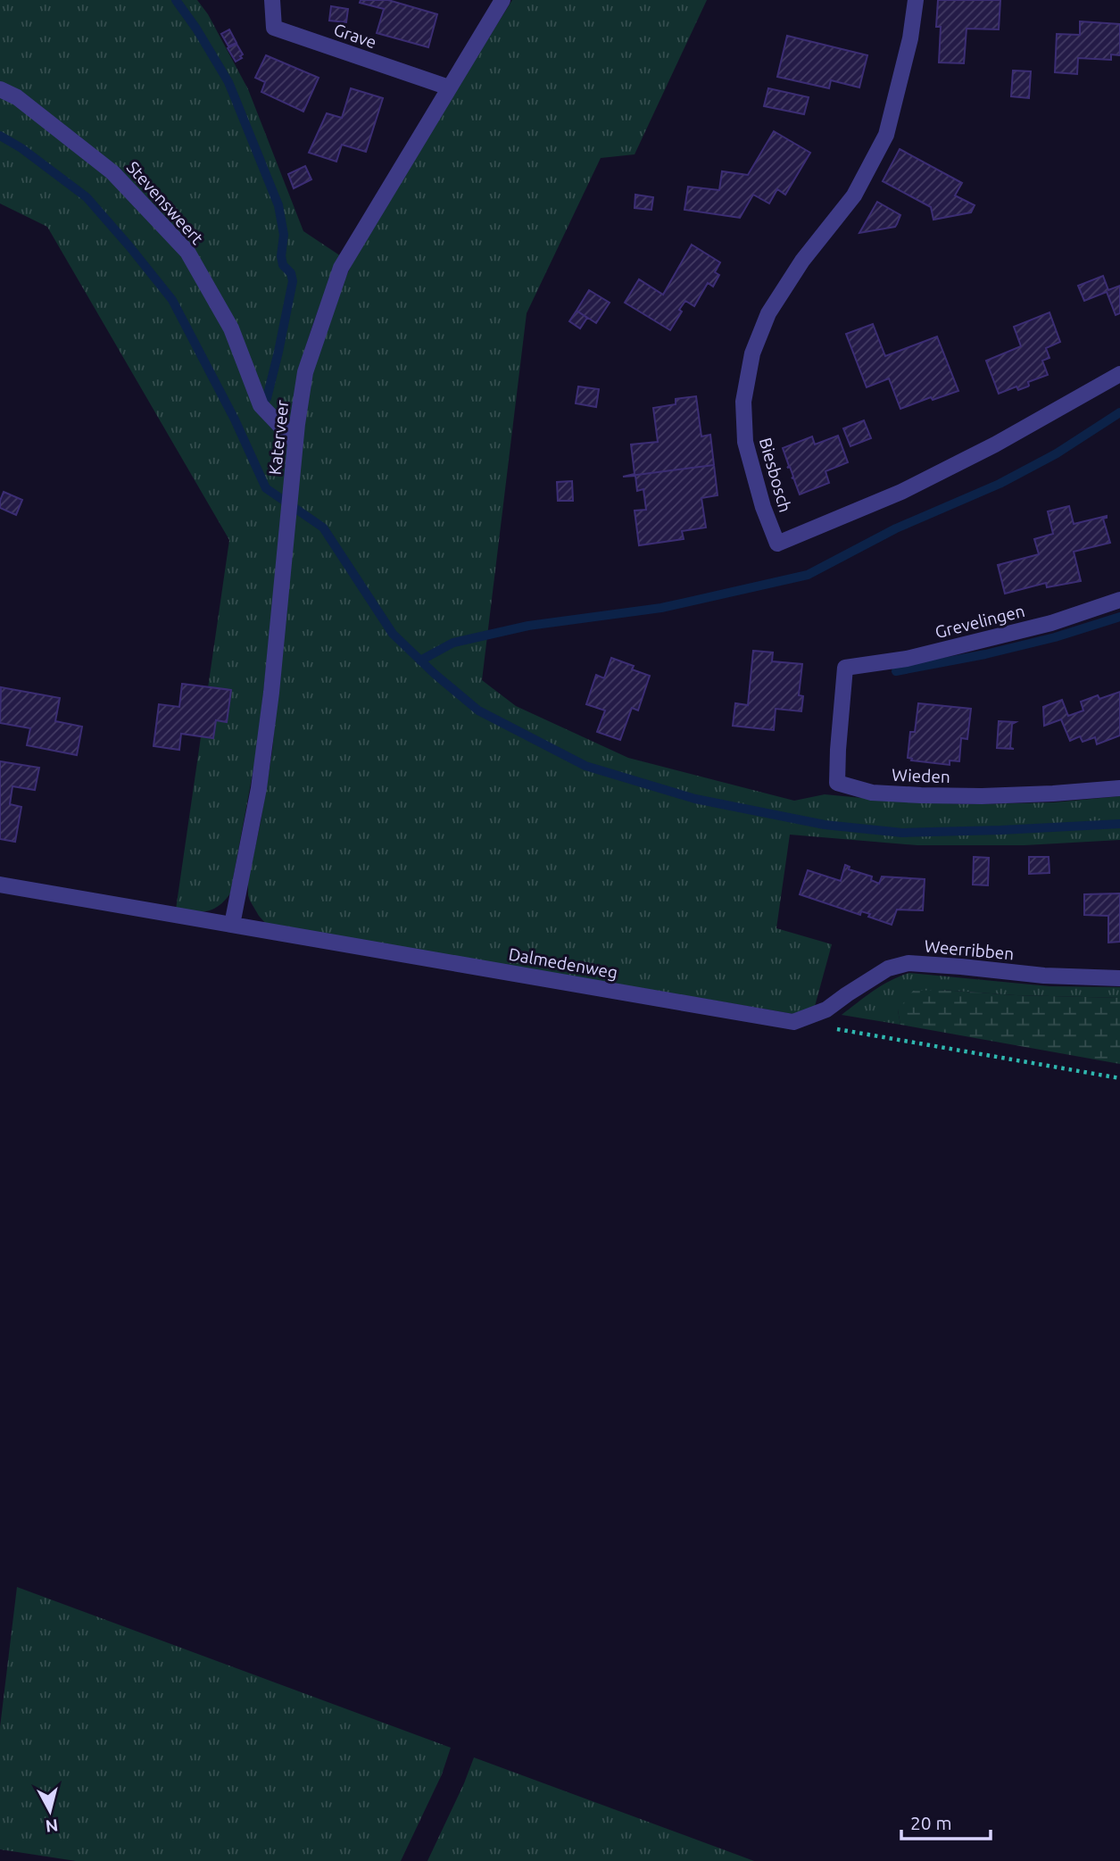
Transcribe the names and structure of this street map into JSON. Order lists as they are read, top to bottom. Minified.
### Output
{"streets":{"street":["Grave","Stevensweert","Katerveer","Biesbosch","Grevelingen","Wieden","Weerribben","Dalmedenweg"]},"crossings":[["Grave","Katerveer"],["Stevensweert","Katerveer"],["Katerveer","Dalmedenweg"],["Grevelingen","Wieden"],["Weerribben","Dalmedenweg"]],"scale_bar":"20 m","north":"bottom"}
